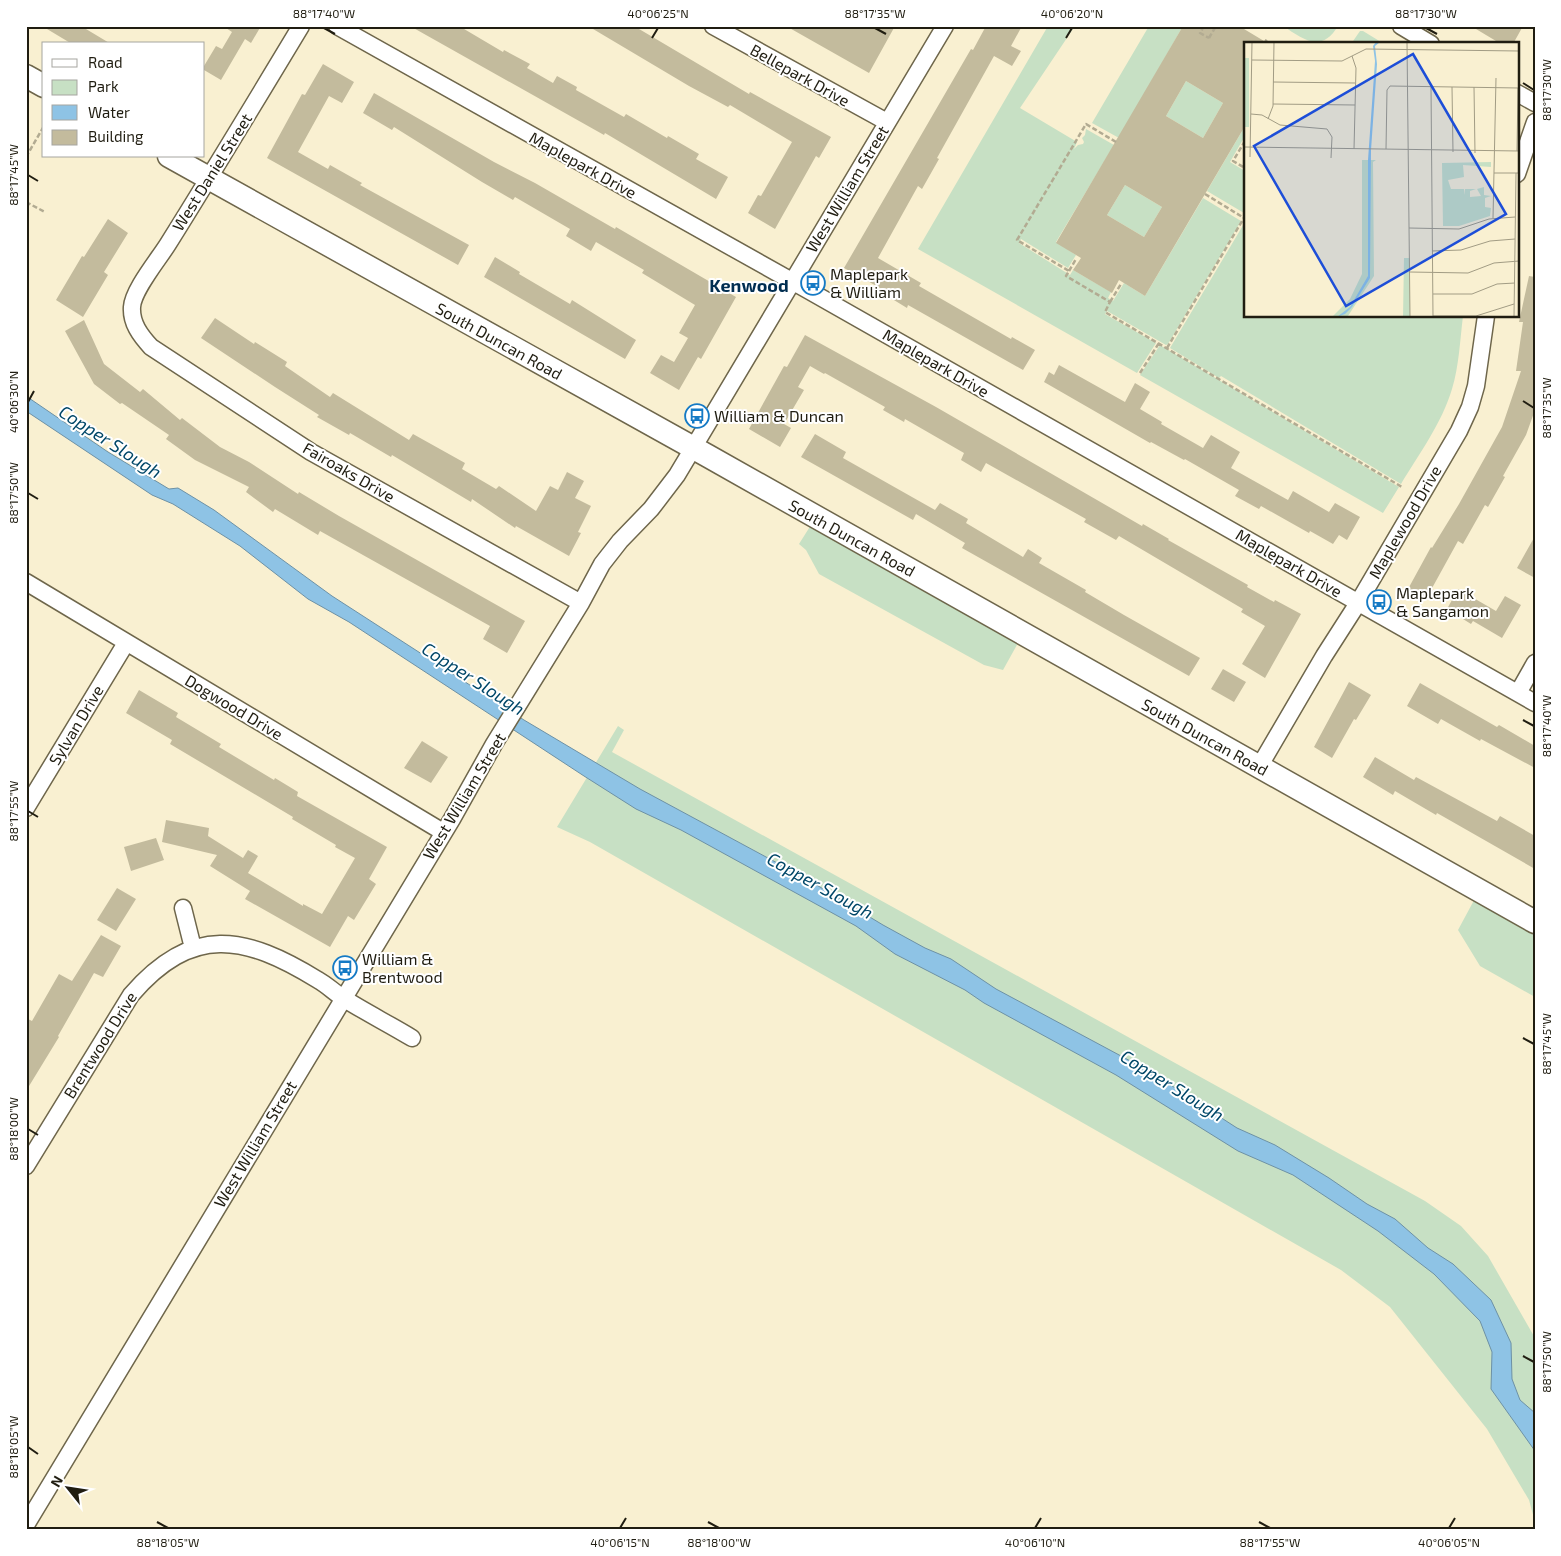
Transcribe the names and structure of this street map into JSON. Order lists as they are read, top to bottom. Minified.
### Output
{"streets":{"main road":["South Duncan Road"],"street":["Bellepark Drive","Maplepark Drive","West Daniel Street","West William Street","Fairoaks Drive","Maplewood Drive","Dogwood Drive","Sylvan Drive","Brentwood Drive"]},"crossings":[["Bellepark Drive","West William Street"],["Maplepark Drive","West William Street"],["Maplepark Drive","Maplewood Drive"],["West Daniel Street","South Duncan Road"],["West Daniel Street","Fairoaks Drive"],["West William Street","South Duncan Road"],["West William Street","Fairoaks Drive"],["West William Street","Dogwood Drive"],["West William Street","Brentwood Drive"],["South Duncan Road","Maplewood Drive"],["Dogwood Drive","Sylvan Drive"]],"districts":["Kenwood"],"water":["Copper Slough"],"places":{"bus stop":["Maplepark & William","William & Duncan","Maplepark & Sangamon","William & Brentwood"]},"legend":["Road","Park","Water","Building"],"north":"top left","coordinates":["88°17'40\"W","40°06'25\"N","88°17'35\"W","40°06'20\"N","88°17'30\"W","88°17'45\"W","40°06'30\"N","88°17'50\"W","88°17'55\"W","88°18'00\"W","88°18'05\"W","40°06'15\"N","40°06'10\"N","40°06'05\"N"]}
